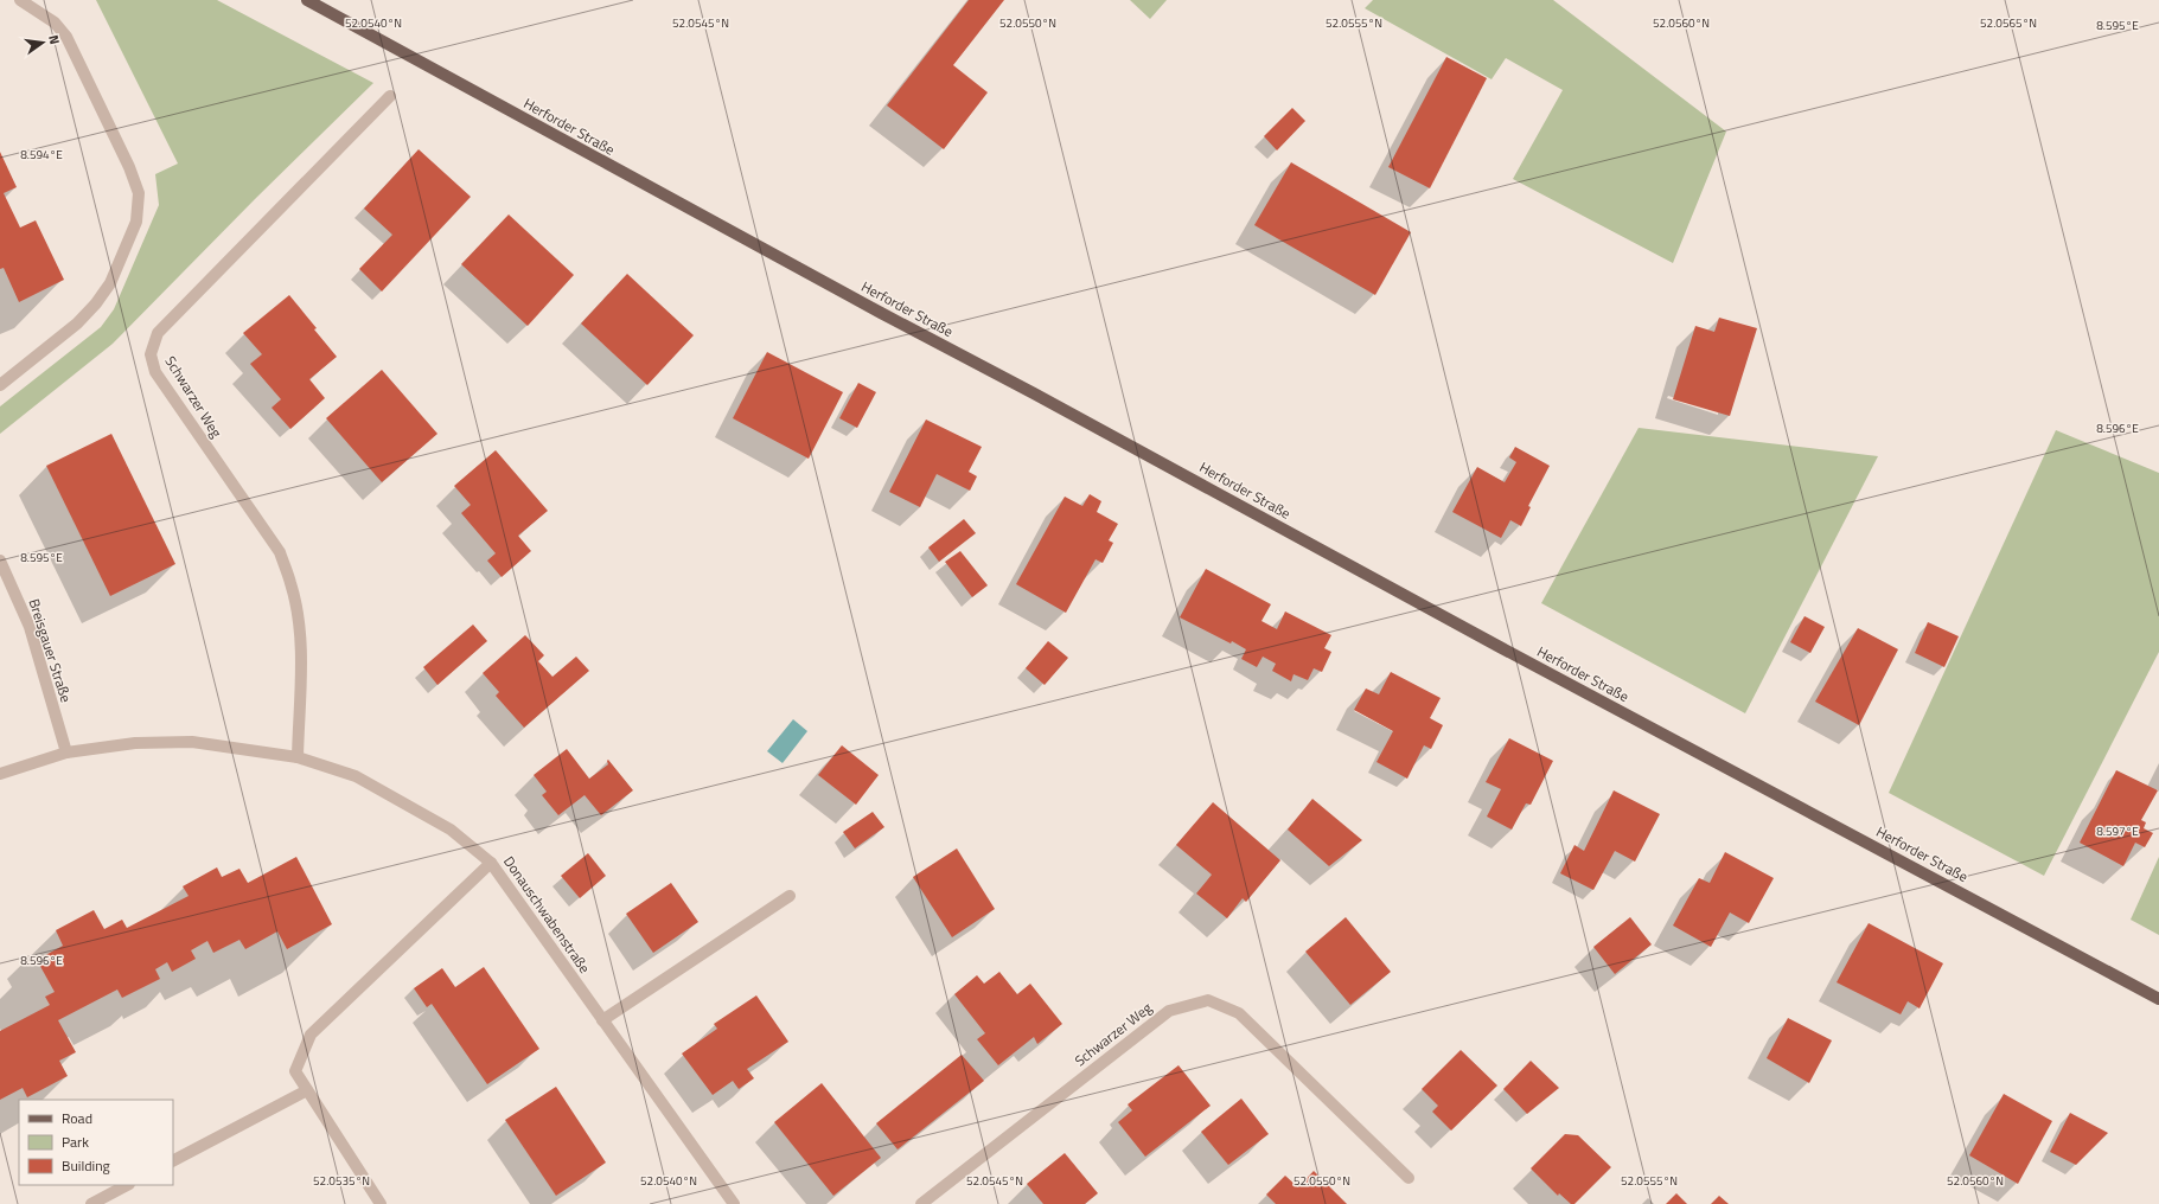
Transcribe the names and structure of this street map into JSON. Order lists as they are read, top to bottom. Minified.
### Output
{"streets":{"main road":["Herforder Straße"],"street":["Schwarzer Weg","Breisgauer Straße","Donauschwabenstraße"]},"crossings":[["Schwarzer Weg","Donauschwabenstraße"],["Breisgauer Straße","Donauschwabenstraße"]],"legend":["Road","Park","Building"],"north":"right","coordinates":["52.0540°N","52.0545°N","52.0550°N","52.0555°N","52.0560°N","52.0565°N","8.595°E","8.594°E","8.596°E","8.597°E","52.0535°N"]}
